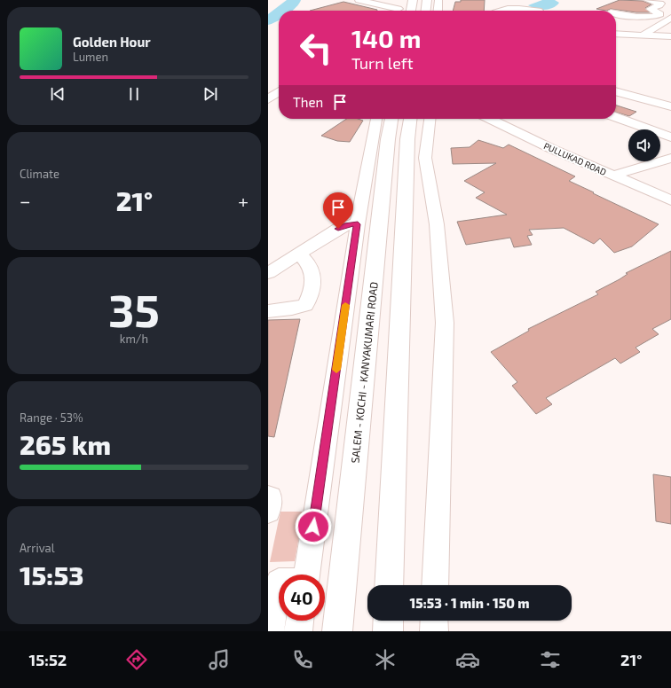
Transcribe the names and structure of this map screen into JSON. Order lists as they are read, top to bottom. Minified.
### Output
{"streets":{"highway":["SALEM - KOCHI - KANYAKUMARI ROAD"],"street":["PULLUKAD ROAD"]},"page":{"turn":["140 m","Turn left"],"song":["Golden Hour","Lumen"],"then":"Then","tile":["Climate",["35","km/h"],["Range · 53%","265 km"],["Arrival","15:53"]],"heat":["−","21°","+"],"limit":"40","trip":"15:53 · 1 min · 150 m","tabs":["15:52","21°"]}}
